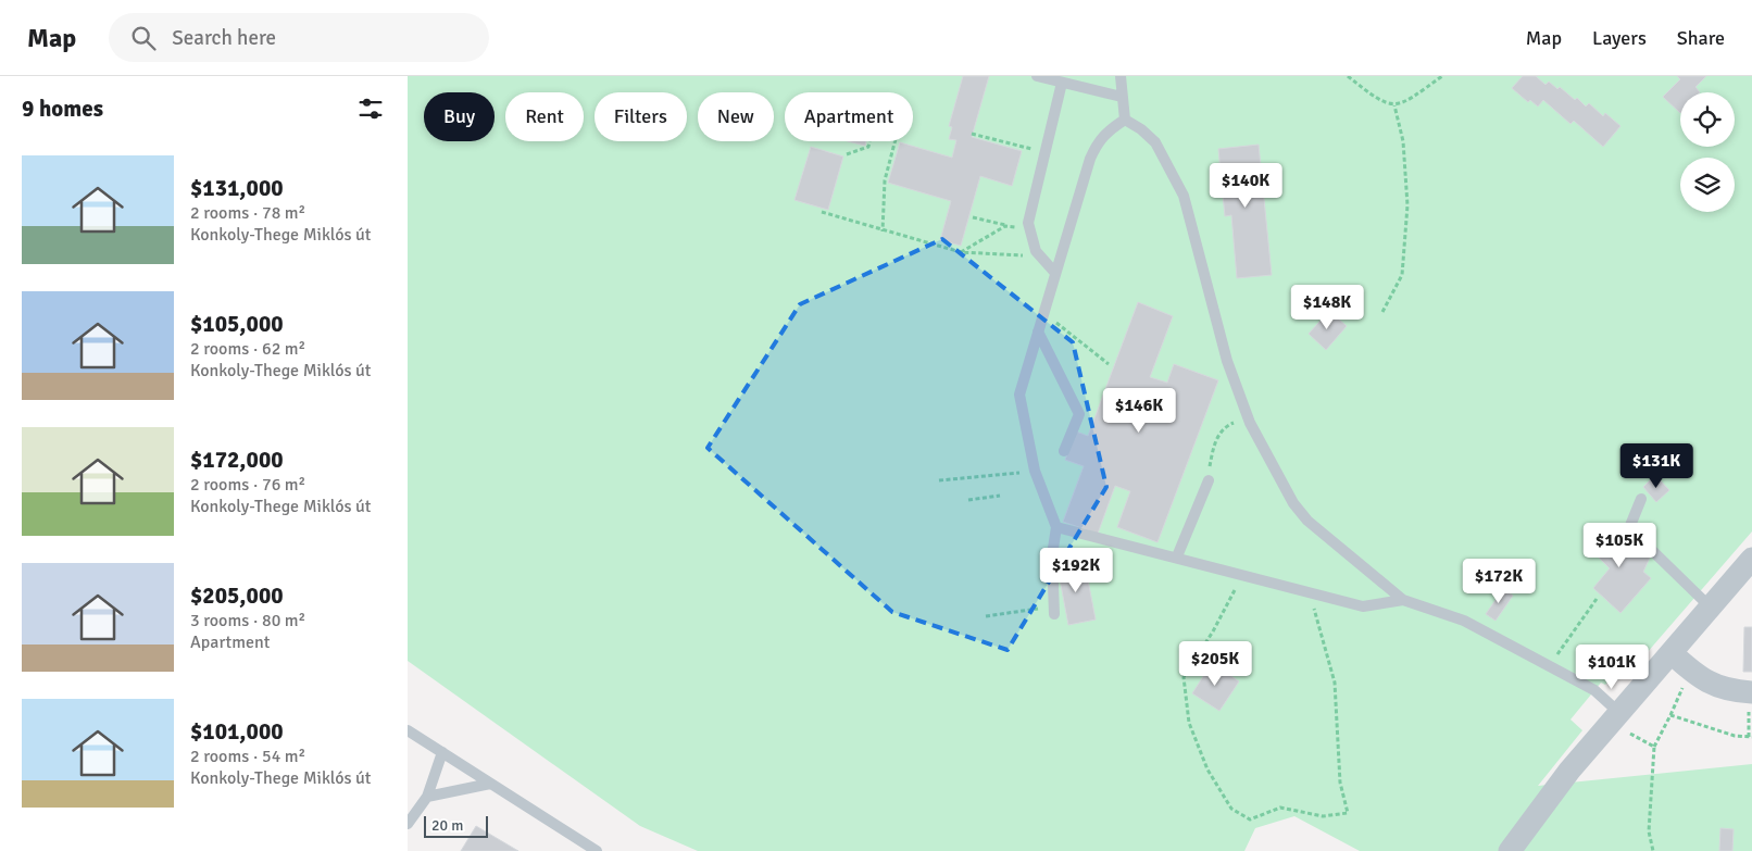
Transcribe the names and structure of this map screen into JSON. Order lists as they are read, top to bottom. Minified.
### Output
{"scale_bar":"20 m","page":{"header":"Map","search":"Search here","nav":["Map","Layers","Share"],"heading":"9 homes","chip":["Buy","Rent","Filters","New","Apartment"],"list":[{"name":"$131,000","note":"2 rooms · 78 m² · Konkoly-Thege Miklós út"},{"name":"$105,000","note":"2 rooms · 62 m² · Konkoly-Thege Miklós út"},{"name":"$172,000","note":"2 rooms · 76 m² · Konkoly-Thege Miklós út"},{"name":"$205,000","note":"3 rooms · 80 m² · Apartment"},{"name":"$101,000","note":"2 rooms · 54 m² · Konkoly-Thege Miklós út"}],"price":["$140K","$148K","$146K","$131K","$105K","$192K","$172K","$205K","$101K"],"scale":"20 m"}}
